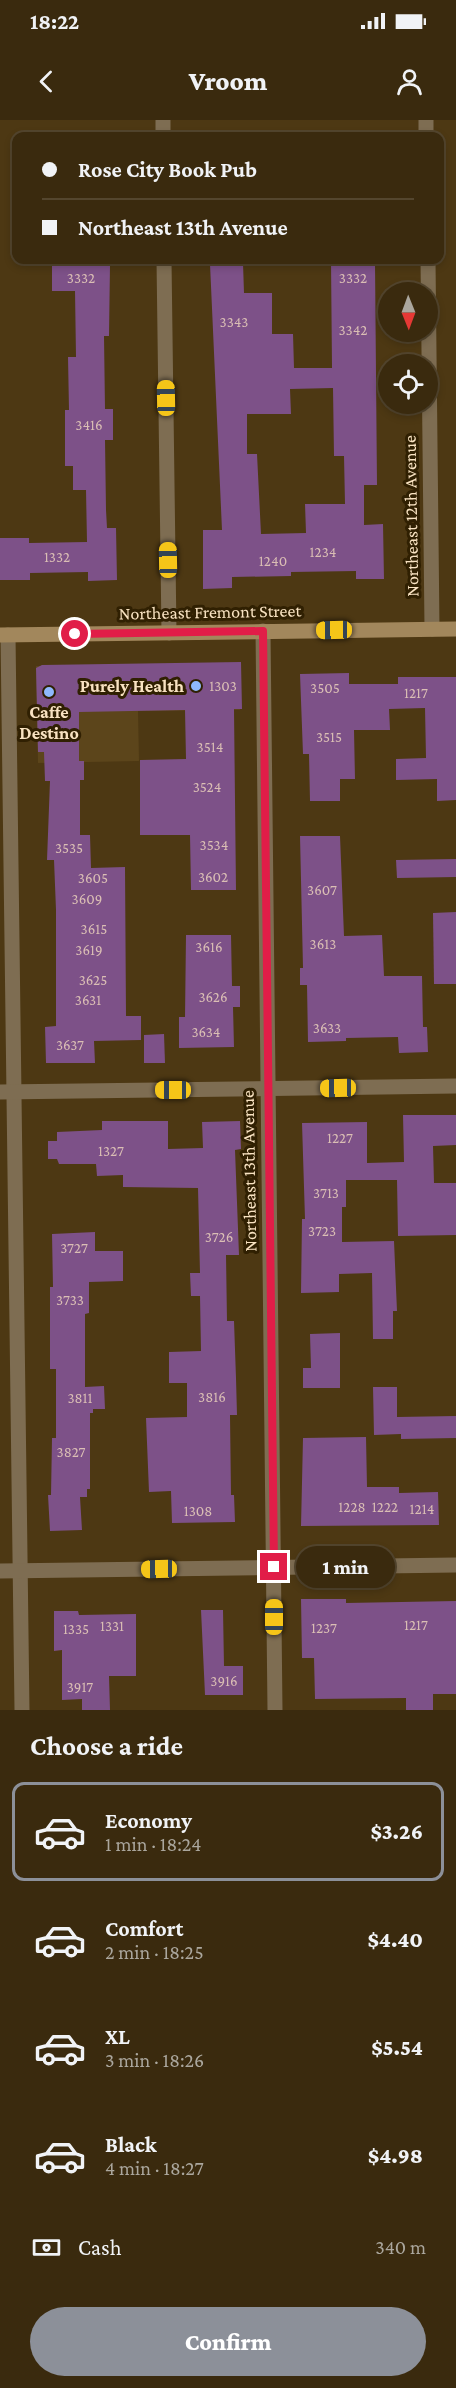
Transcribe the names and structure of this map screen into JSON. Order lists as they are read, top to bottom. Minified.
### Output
{"streets":{"main road":["Northeast Fremont Street"],"street":["Northeast 12th Avenue","Northeast 13th Avenue"]},"crossings":[["Northeast 12th Avenue","Northeast Fremont Street"],["Northeast Fremont Street","Northeast 13th Avenue"]],"places":["Purely Health","Caffe Destino"],"house_numbers":["3332","3332","3343","3342","3416","1234","1332","1240","1303","3505","1217","3515","3514","3524","3534","3535","3602","3605","3607","3609","3615","3613","3616","3619","3625","3626","3631","3633","3634","3637","1227","1327","3713","3723","3726","3727","3733","3816","3811","3827","1228","1222","1214","1308","1217","1331","1237","1335","3916","3917"],"north":"bottom","page":{"status":"18:22","header":"Vroom","banner":["Rose City Book Pub","Northeast 13th Avenue"],"bubble":"1 min","heading":"Choose a ride","list":[{"name":"Economy","note":"1 min · 18:24","value":"$3.26"},{"name":"Comfort","note":"2 min · 18:25","value":"$4.40"},{"name":"XL","note":"3 min · 18:26","value":"$5.54"},{"name":"Black","note":"4 min · 18:27","value":"$4.98"}],"pay":["Cash","340 m"],"buttons":"Confirm"}}
